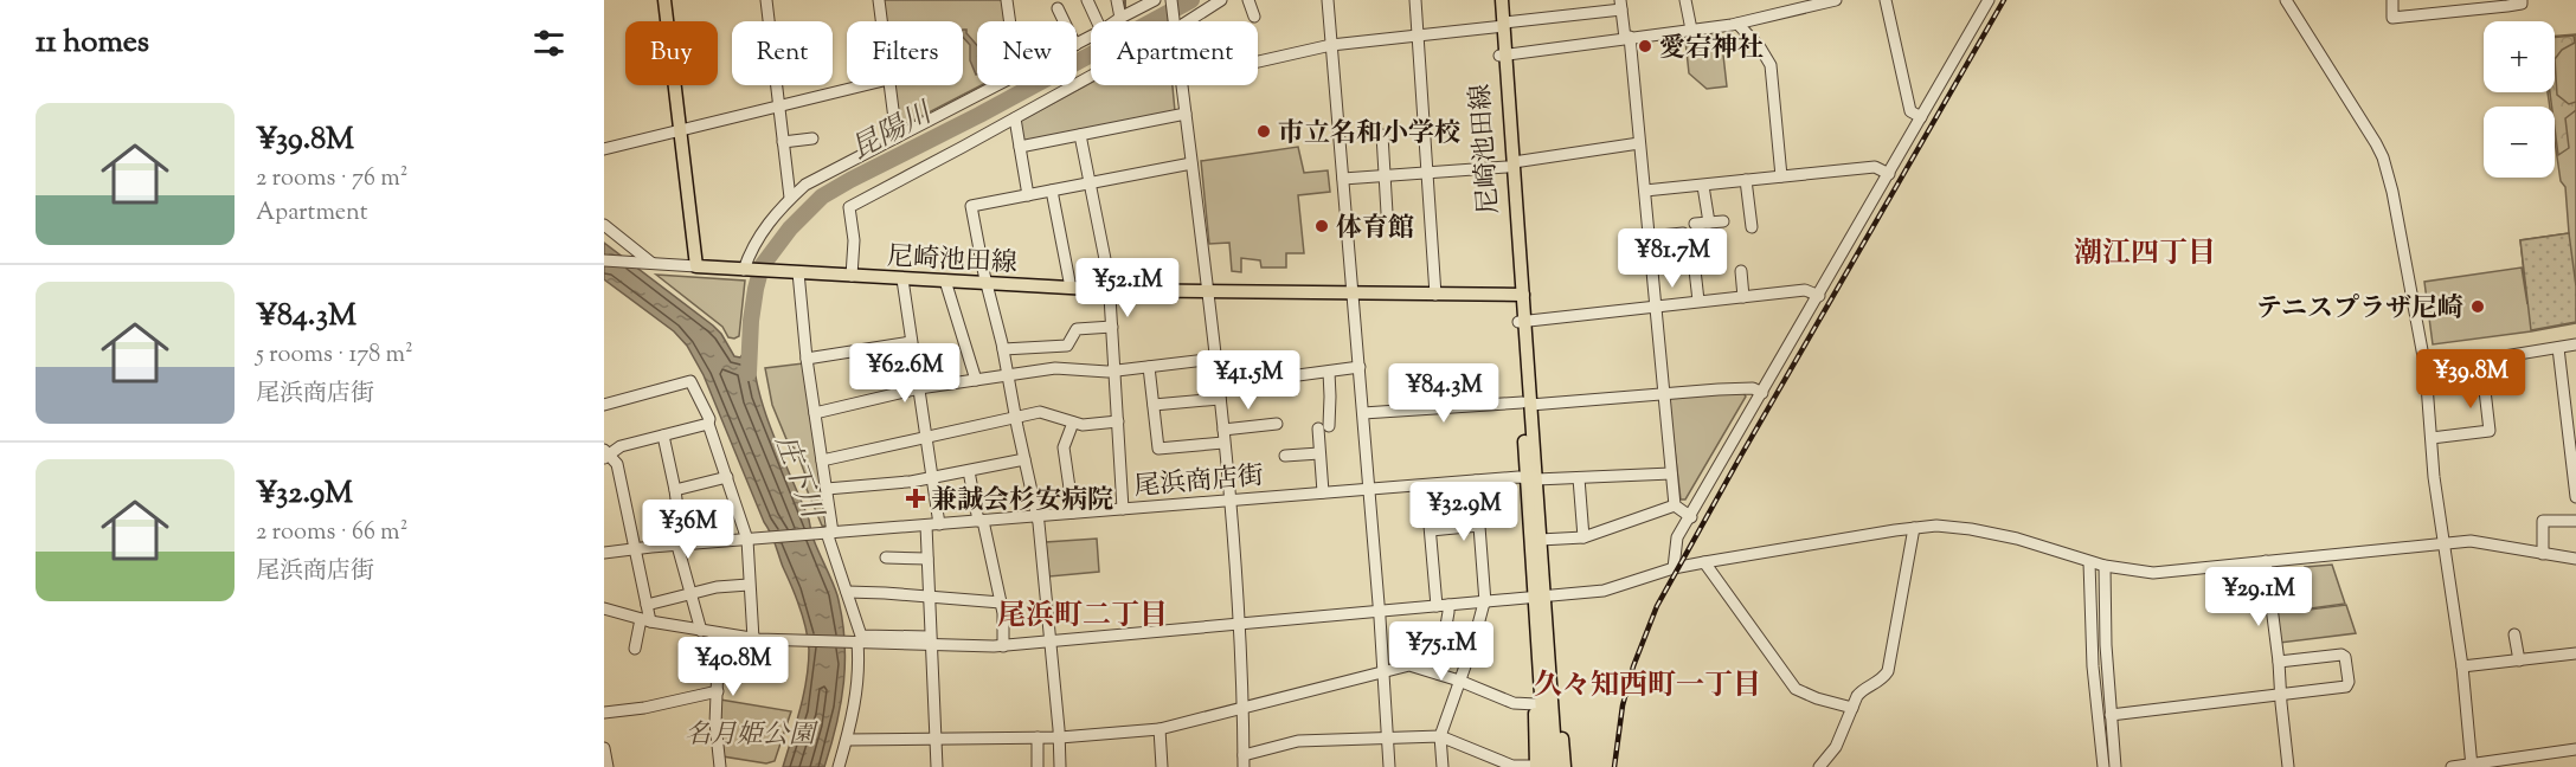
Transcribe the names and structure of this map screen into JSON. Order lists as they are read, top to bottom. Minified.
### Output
{"streets":{"main road":["尼崎池田線"],"street":["尾浜商店街"]},"crossings":[["尼崎池田線","尾浜商店街"]],"districts":["潮江四丁目","尾浜町二丁目","久々知西町一丁目"],"water":["昆陽川","庄下川"],"parks":["名月姫公園"],"places":{"other":["愛宕神社","市立名和小学校","体育館","テニスプラザ尼崎"],"health":["兼誠会杉安病院"]},"page":{"heading":"11 homes","map_buttons":["+","−"],"chip":["Buy","Rent","Filters","New","Apartment"],"list":[{"name":"¥39.8M","note":"2 rooms · 76 m² · Apartment"},{"name":"¥84.3M","note":"5 rooms · 178 m² · 尾浜商店街"},{"name":"¥32.9M","note":"2 rooms · 66 m² · 尾浜商店街"}],"price":["¥81.7M","¥52.1M","¥62.6M","¥39.8M","¥41.5M","¥84.3M","¥32.9M","¥36M","¥29.1M","¥75.1M","¥40.8M"]}}
